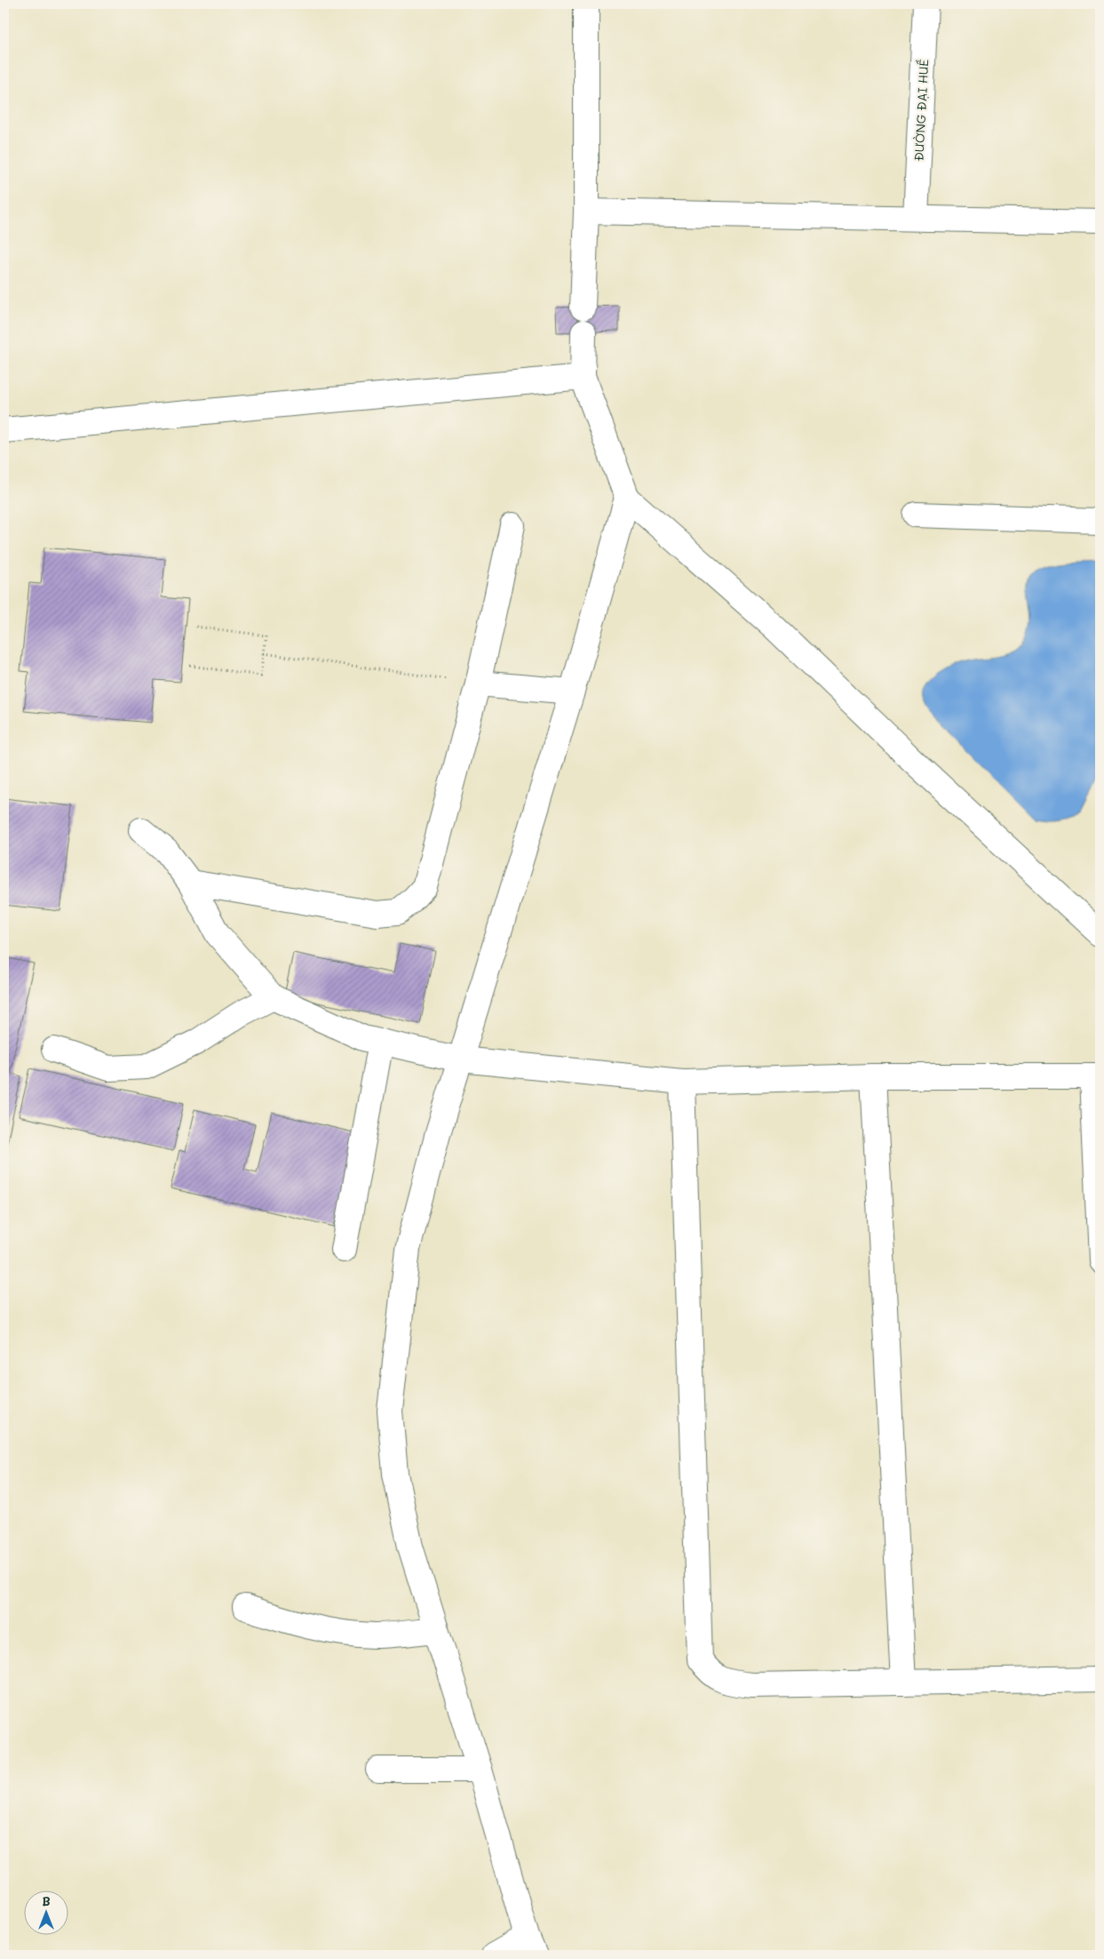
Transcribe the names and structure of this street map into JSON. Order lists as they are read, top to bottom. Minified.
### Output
{"streets":{"street":["ĐƯỜNG ĐẠI HUỀ"]},"north":"top"}
